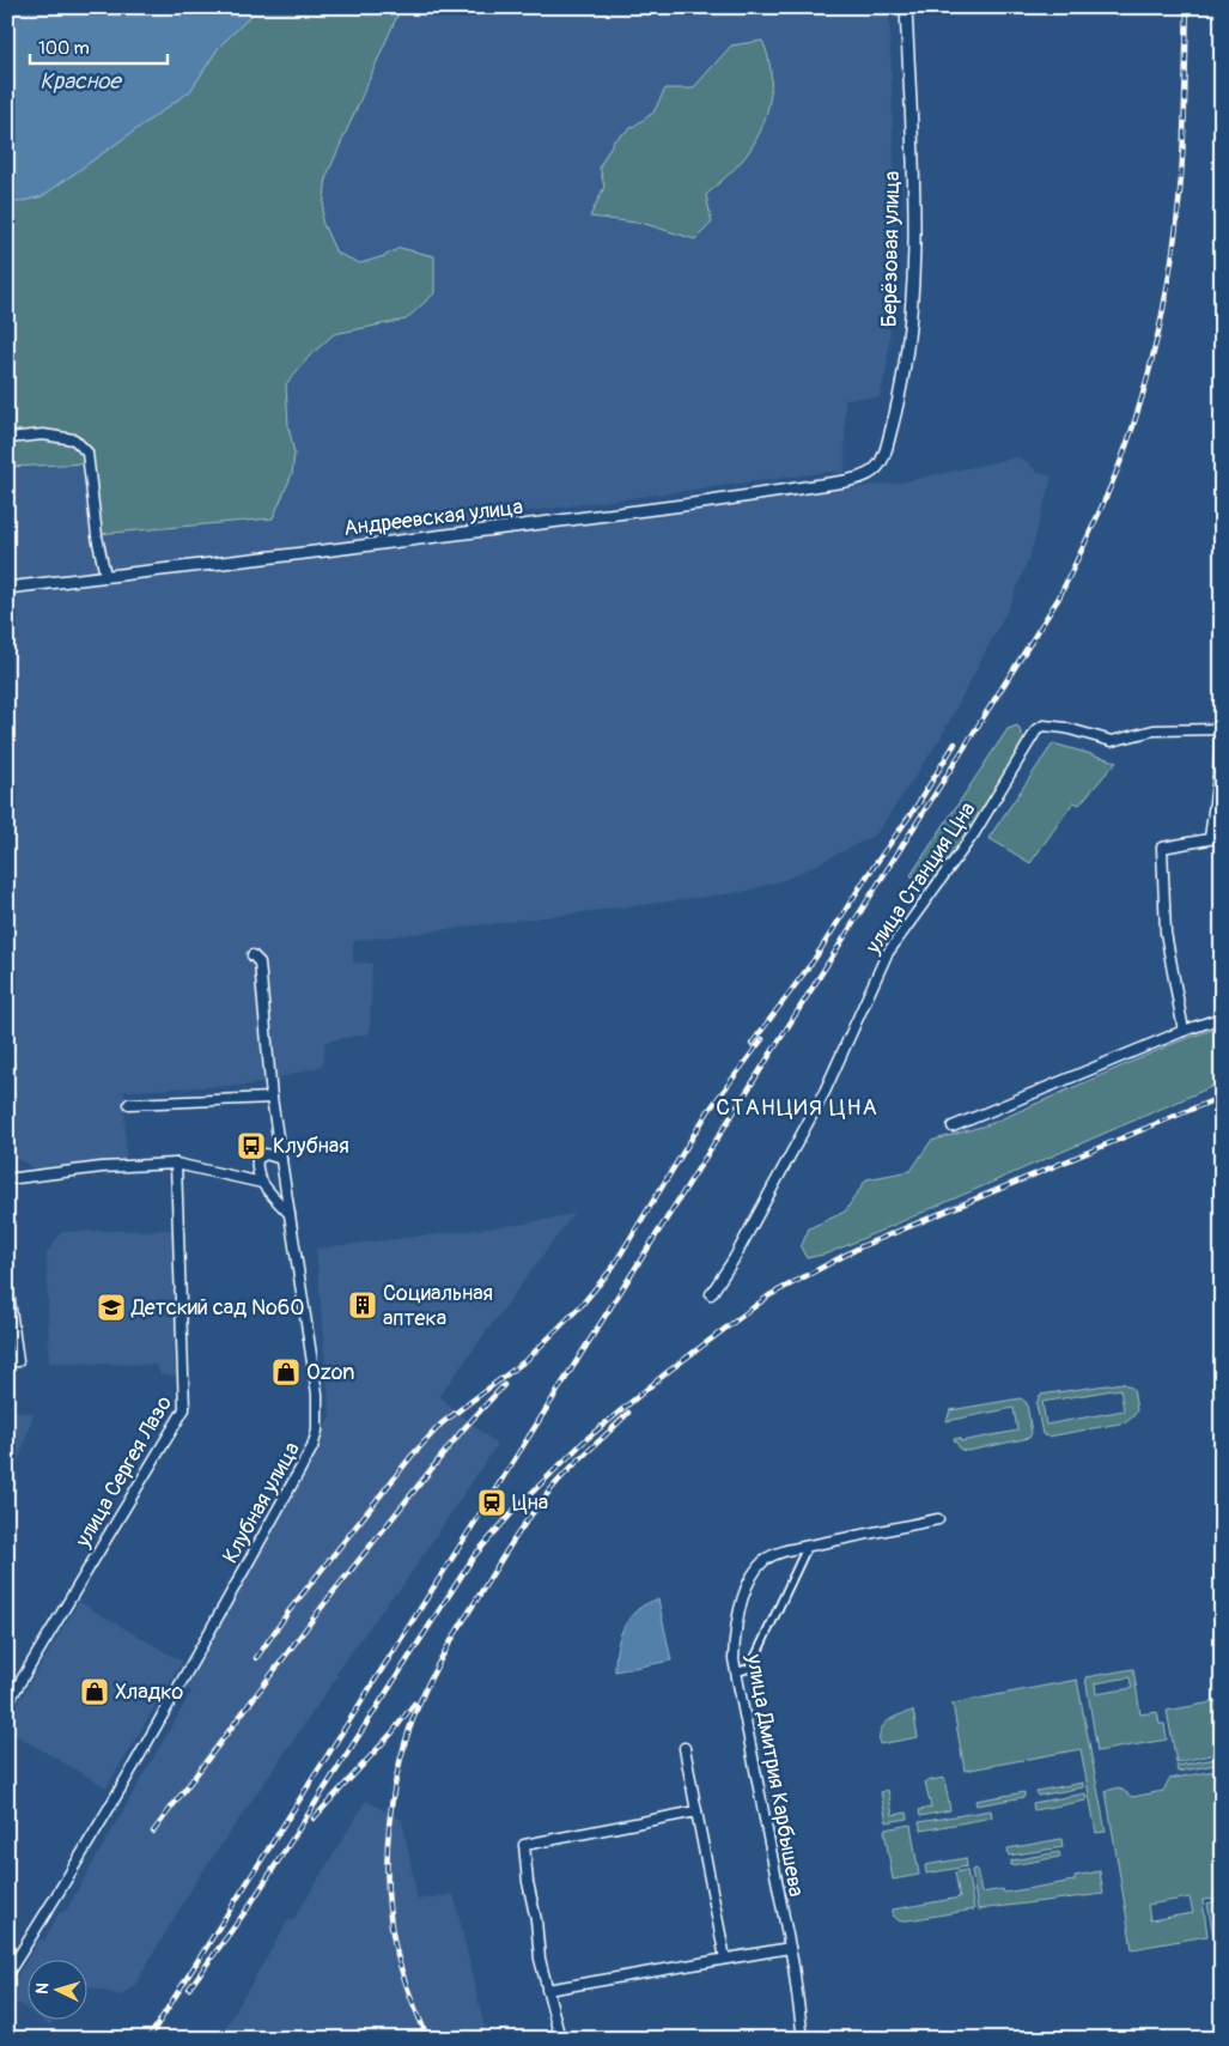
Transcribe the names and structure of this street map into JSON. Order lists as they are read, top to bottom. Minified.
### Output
{"streets":{"street":["Берёзовая улица","Андреевская улица","улица Станция Цна","улица Сергея Лазо","Клубная улица","улица Дмитрия Карбышева"]},"crossings":[["Берёзовая улица","Андреевская улица"]],"districts":["СТАНЦИЯ ЦНА"],"water":["Красное"],"places":{"bus stop":["Клубная"],"building":["Социальная аптека"],"school or university":["Детский сад №60"],"shop":["Ozon","Хладко"],"station":["Цна"]},"scale_bar":"100 m","north":"left"}
